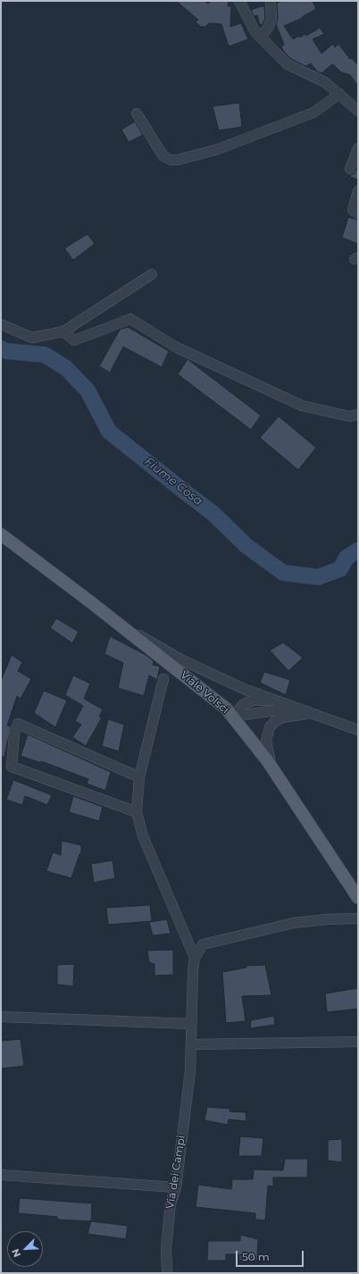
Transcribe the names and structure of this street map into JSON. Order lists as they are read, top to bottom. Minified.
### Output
{"streets":{"main road":["Viale Volsci"],"street":["Via dei Campi"]},"water":["Fiume Cosa"],"scale_bar":"50 m","north":"bottom left"}
